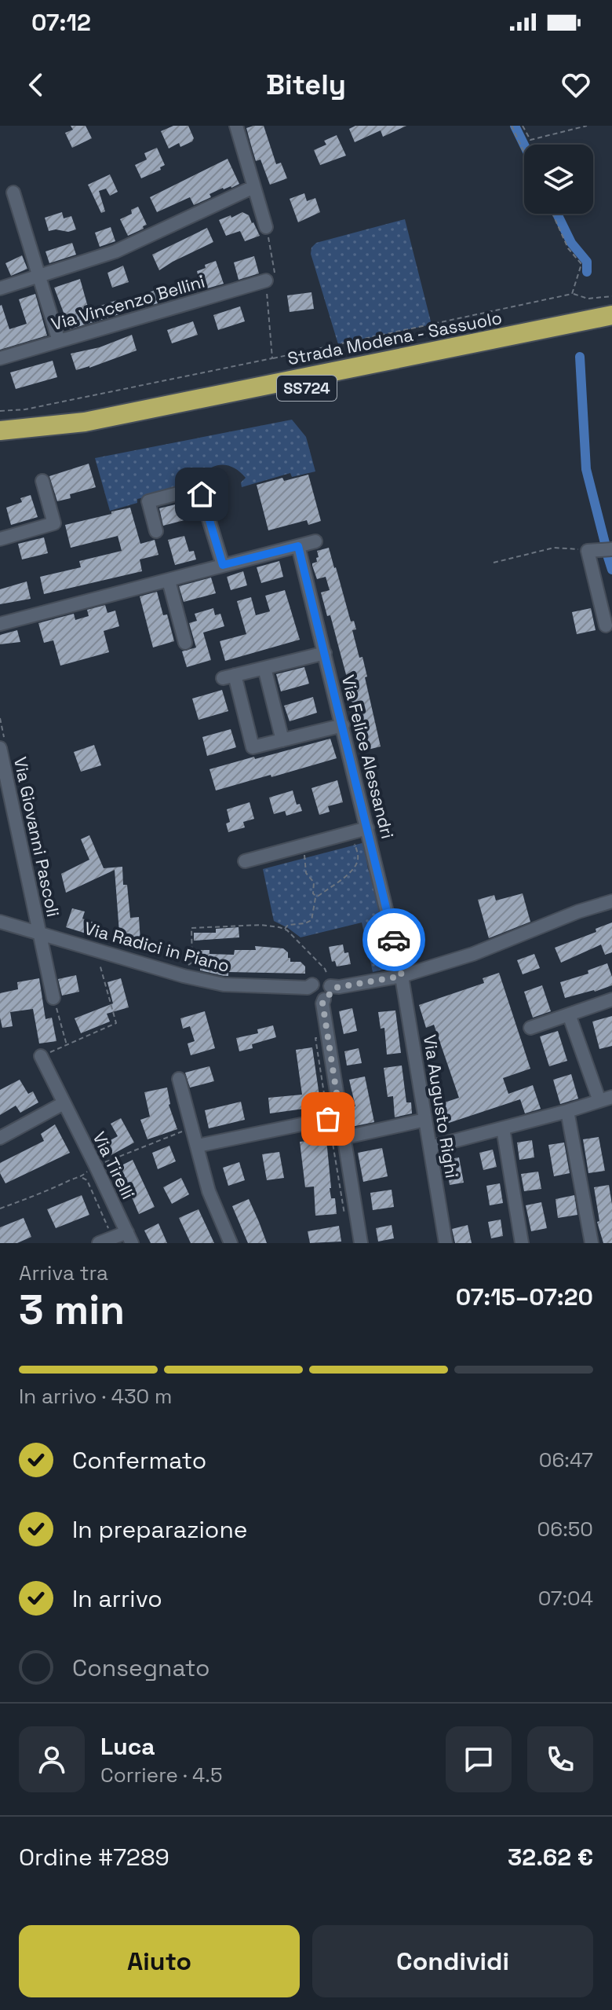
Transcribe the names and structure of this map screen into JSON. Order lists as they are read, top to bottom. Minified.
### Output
{"streets":{"highway":["Strada Modena - Sassuolo","SS724"],"street":["Via Vincenzo Bellini","Via Felice Alessandri","Via Giovanni Pascoli","Via Radici in Piano","Via Augusto Righi","Via Tirelli"]},"crossings":[["Via Felice Alessandri","Via Radici in Piano"],["Via Felice Alessandri","Via Augusto Righi"],["Via Giovanni Pascoli","Via Radici in Piano"],["Via Radici in Piano","Via Augusto Righi"]],"page":{"status":"07:12","header":"Bitely","heading":["3 min","Arriva tra","07:15–07:20"],"panel":["Luca","Corriere · 4.5","Ordine #7289","32.62 €"],"bar":"In arrivo · 430 m","list":[["Confermato","06:47"],["In preparazione","06:50"],["In arrivo","07:04"],"Consegnato"],"buttons":["Aiuto","Condividi"]}}
